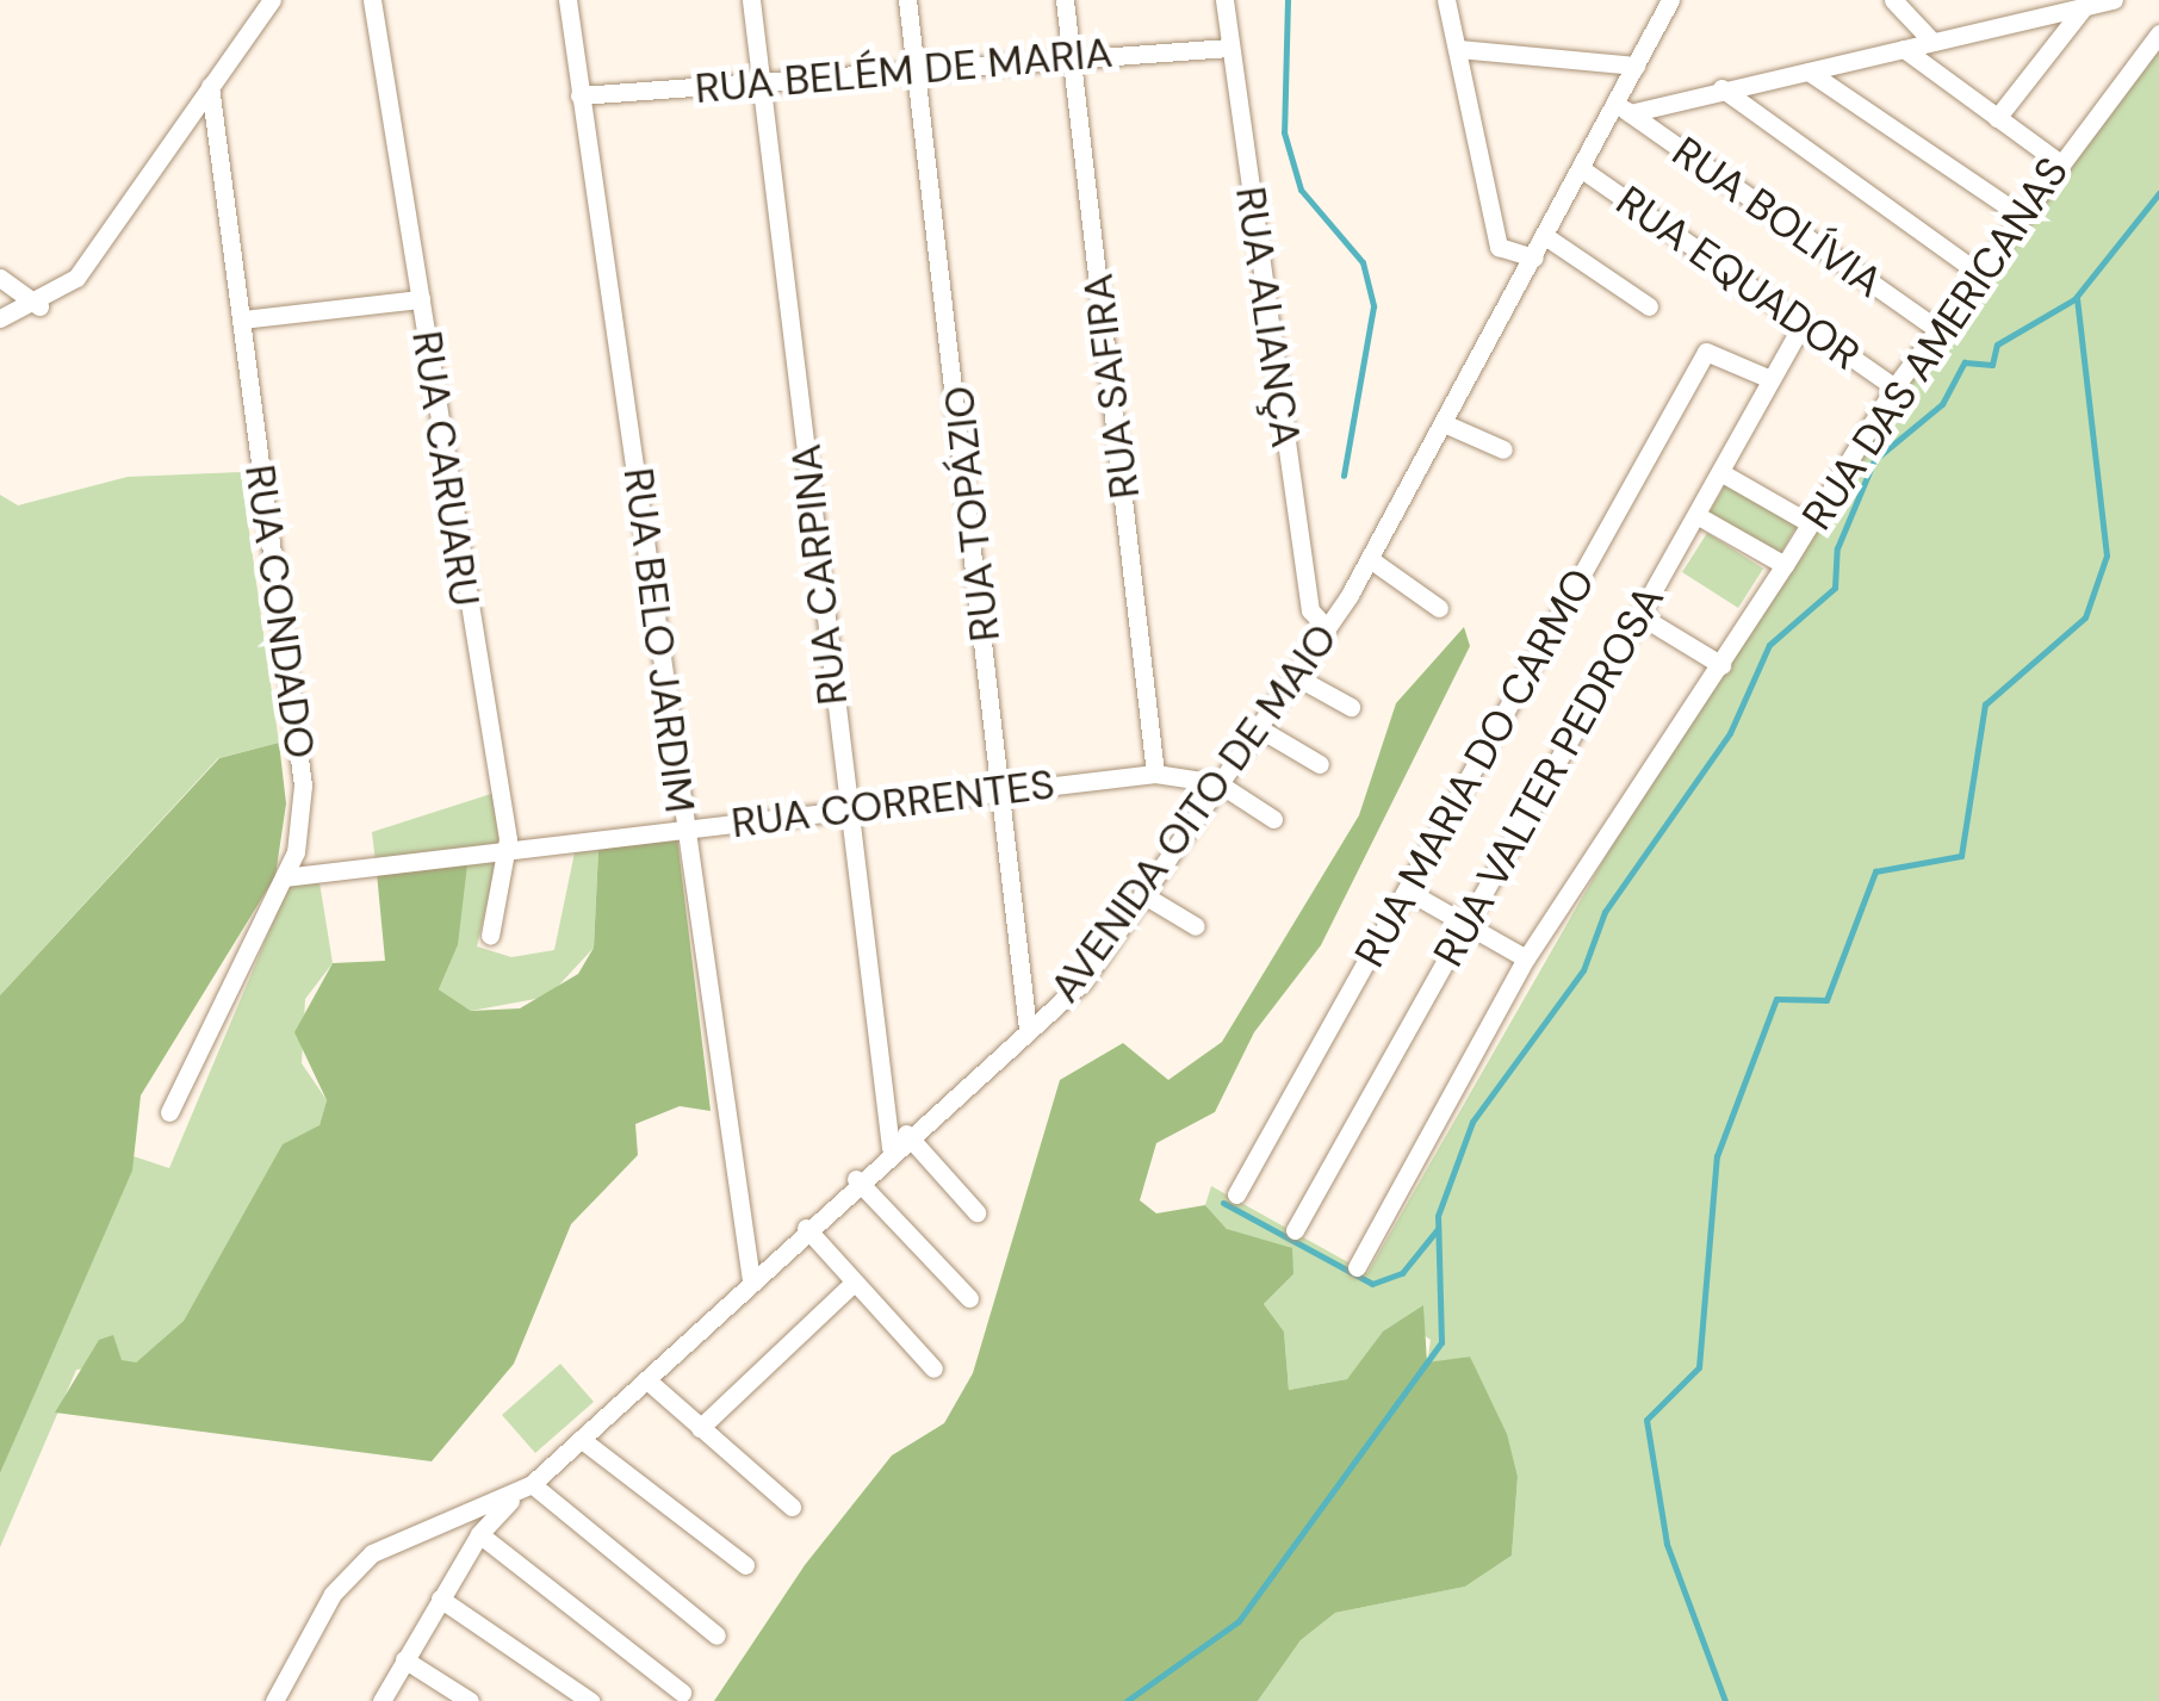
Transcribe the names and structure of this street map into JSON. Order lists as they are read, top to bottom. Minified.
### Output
{"streets":{"street":["RUA BELÉM DE MARIA","RUA BOLÍVIA","RUA EQUADOR","RUA ALIANÇA","RUA DAS AMERICANAS","RUA SAFIRA","RUA CARUARU","RUA TOPÁZIO","RUA CARPINA","RUA CONDADO","RUA BELO JARDIM","RUA MARIA DO CARMO","RUA VALTER PEDROSA","RUA CORRENTES","AVENIDA OITO DE MAIO"]},"crossings":[["RUA BELÉM DE MARIA","RUA ALIANÇA"],["RUA BELÉM DE MARIA","RUA SAFIRA"],["RUA BELÉM DE MARIA","RUA TOPÁZIO"],["RUA BELÉM DE MARIA","RUA CARPINA"],["RUA BELÉM DE MARIA","RUA BELO JARDIM"],["RUA BOLÍVIA","RUA DAS AMERICANAS"],["RUA BOLÍVIA","AVENIDA OITO DE MAIO"],["RUA EQUADOR","RUA DAS AMERICANAS"],["RUA EQUADOR","RUA VALTER PEDROSA"],["RUA EQUADOR","AVENIDA OITO DE MAIO"],["RUA ALIANÇA","AVENIDA OITO DE MAIO"],["RUA DAS AMERICANAS","RUA VALTER PEDROSA"],["RUA SAFIRA","RUA CORRENTES"],["RUA CARUARU","RUA CORRENTES"],["RUA TOPÁZIO","RUA CORRENTES"],["RUA TOPÁZIO","AVENIDA OITO DE MAIO"],["RUA CARPINA","RUA CORRENTES"],["RUA CARPINA","AVENIDA OITO DE MAIO"],["RUA CONDADO","RUA CORRENTES"],["RUA BELO JARDIM","RUA CORRENTES"],["RUA BELO JARDIM","AVENIDA OITO DE MAIO"],["RUA MARIA DO CARMO","RUA VALTER PEDROSA"],["RUA CORRENTES","AVENIDA OITO DE MAIO"]]}
